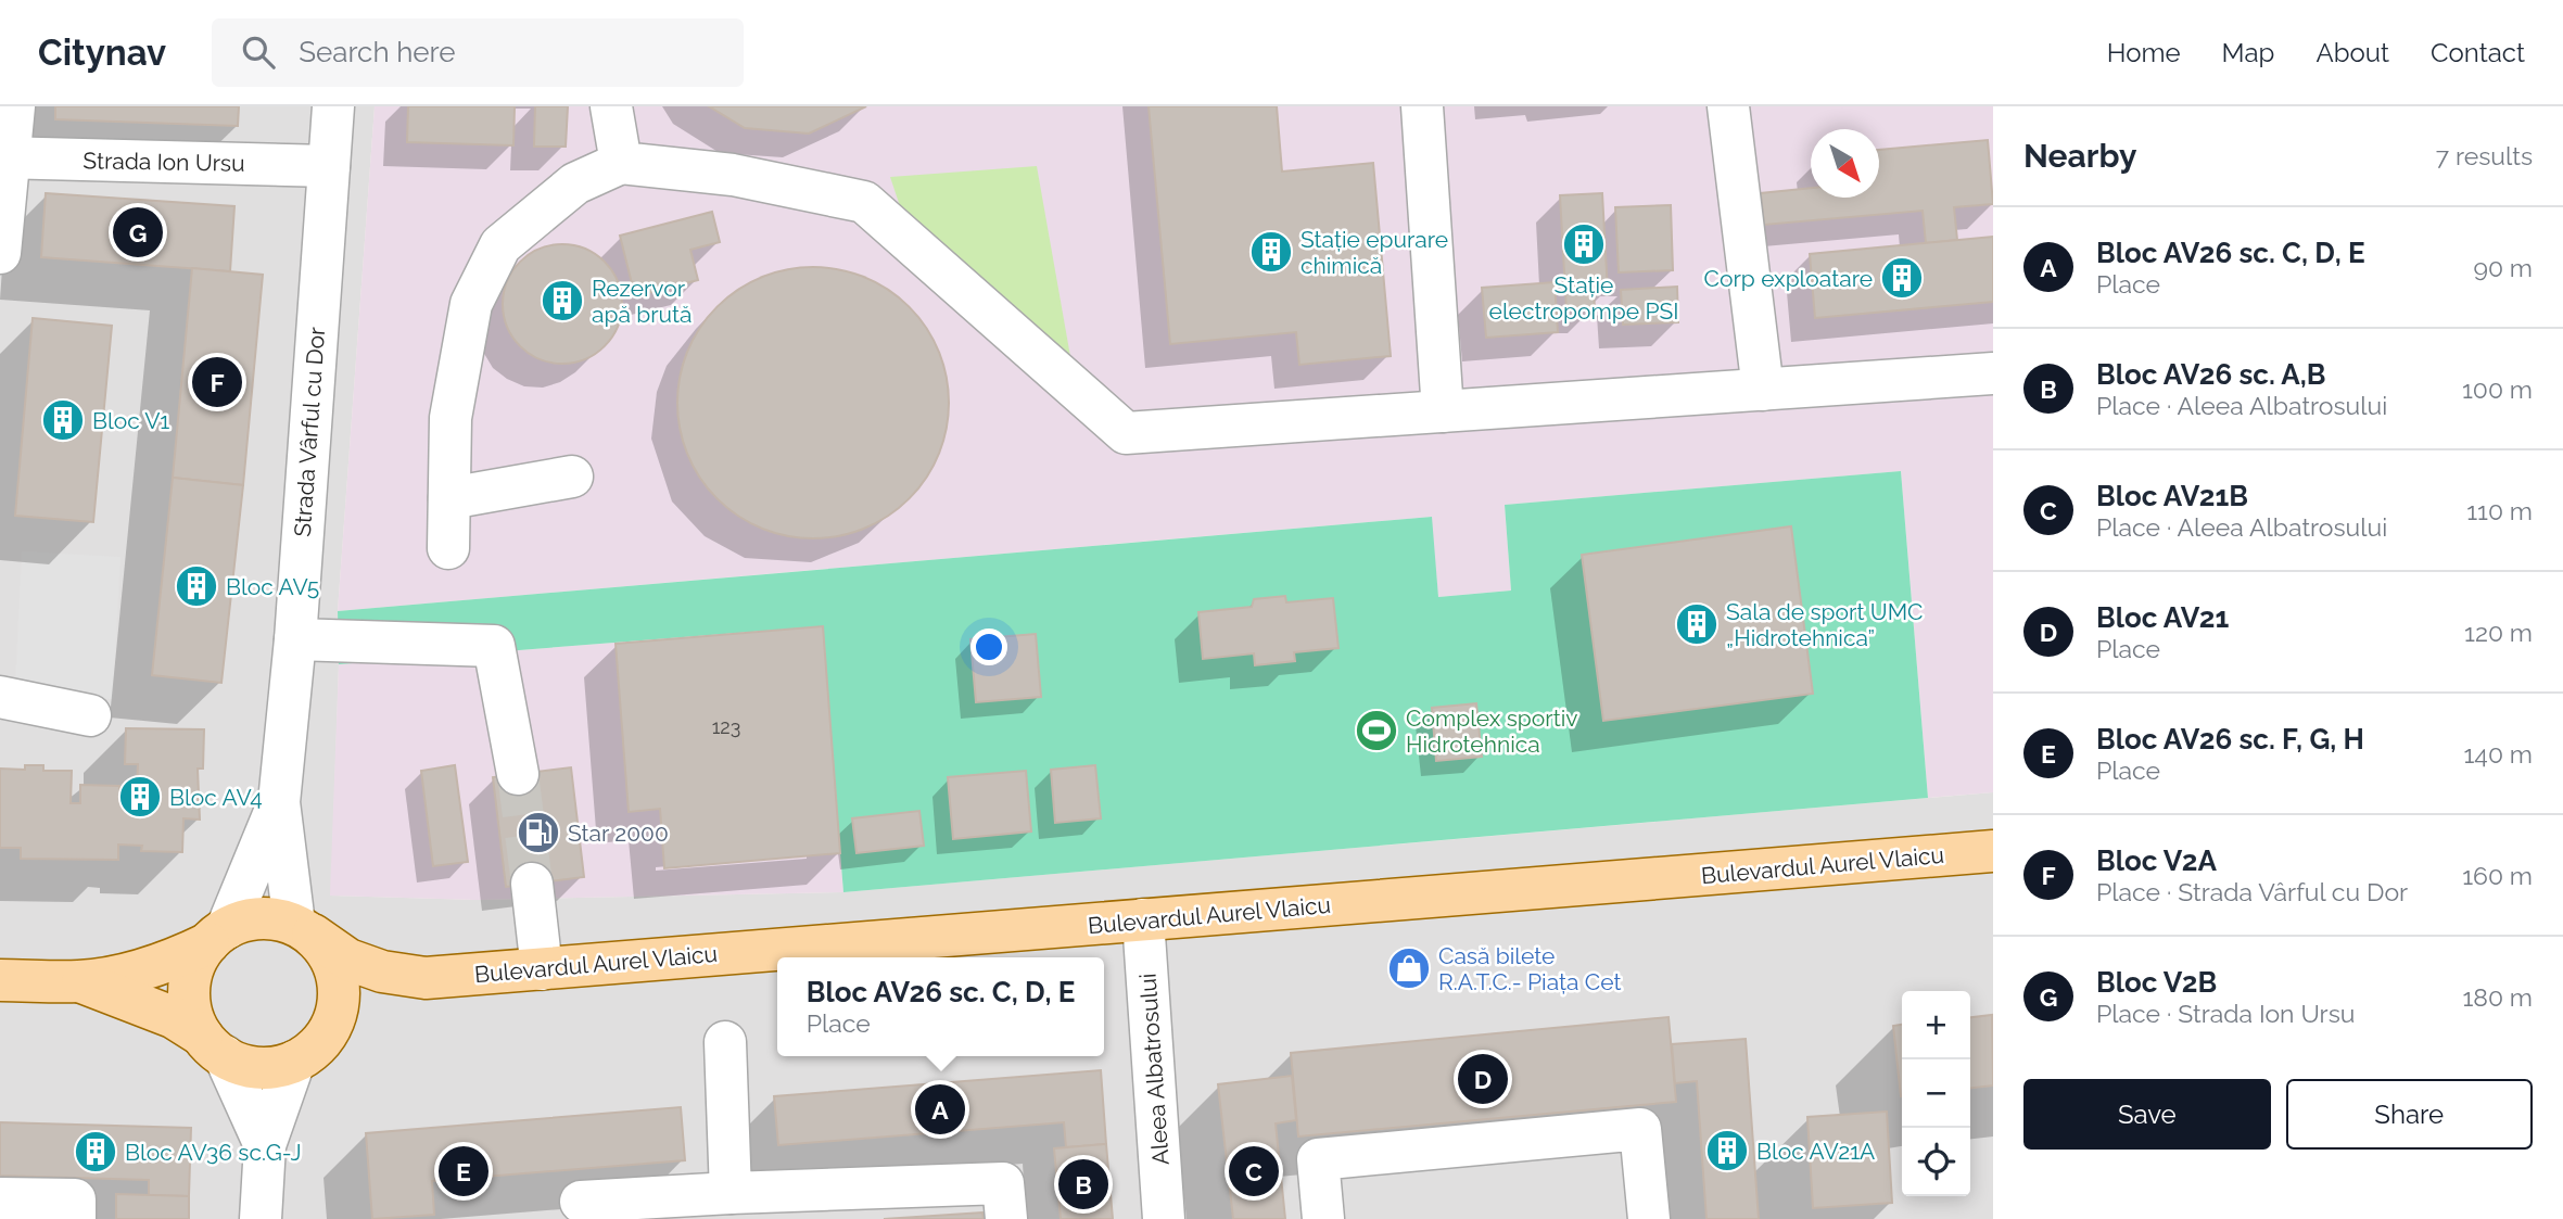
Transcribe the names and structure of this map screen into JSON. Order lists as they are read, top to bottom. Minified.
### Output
{"streets":{"main road":["Bulevardul Aurel Vlaicu"],"street":["Strada Ion Ursu","Strada Vârful cu Dor","Aleea Albatrosului"]},"crossings":[["Strada Ion Ursu","Strada Vârful cu Dor"],["Strada Vârful cu Dor","Bulevardul Aurel Vlaicu"],["Bulevardul Aurel Vlaicu","Aleea Albatrosului"]],"places":{"building":["Stație electropompe PSI","Stație epurare chimică","Corp exploatare","Rezervor apă brută","Bloc V1","Bloc AV5","Sala de sport UMC „Hidrotehnica”","Bloc AV4","Bloc AV21A","Bloc AV36 sc.G-J"],"sports":["Complex sportiv Hidrotehnica"],"fuel station":["Star 2000"],"shop":["Casă bilete R.A.T.C.- Piața Cet"]},"house_numbers":["123"],"north":"bottom right","page":{"header":"Citynav","search":"Search here","nav":["Home","Map","About","Contact"],"heading":["Nearby","7 results"],"pins":["G","F","D","A","C","E","B"],"list":[{"mark":"A","name":"Bloc AV26 sc. C, D, E","note":"Place","value":"90 m"},{"mark":"B","name":"Bloc AV26 sc. A,B","note":"Place · Aleea Albatrosului","value":"100 m"},{"mark":"C","name":"Bloc AV21B","note":"Place · Aleea Albatrosului","value":"110 m"},{"mark":"D","name":"Bloc AV21","note":"Place","value":"120 m"},{"mark":"E","name":"Bloc AV26 sc. F, G, H","note":"Place","value":"140 m"},{"mark":"F","name":"Bloc V2A","note":"Place · Strada Vârful cu Dor","value":"160 m"},{"mark":"G","name":"Bloc V2B","note":"Place · Strada Ion Ursu","value":"180 m"}],"popup":["Bloc AV26 sc. C, D, E","Place"],"map_buttons":["+","−"],"buttons":["Save","Share"]}}
